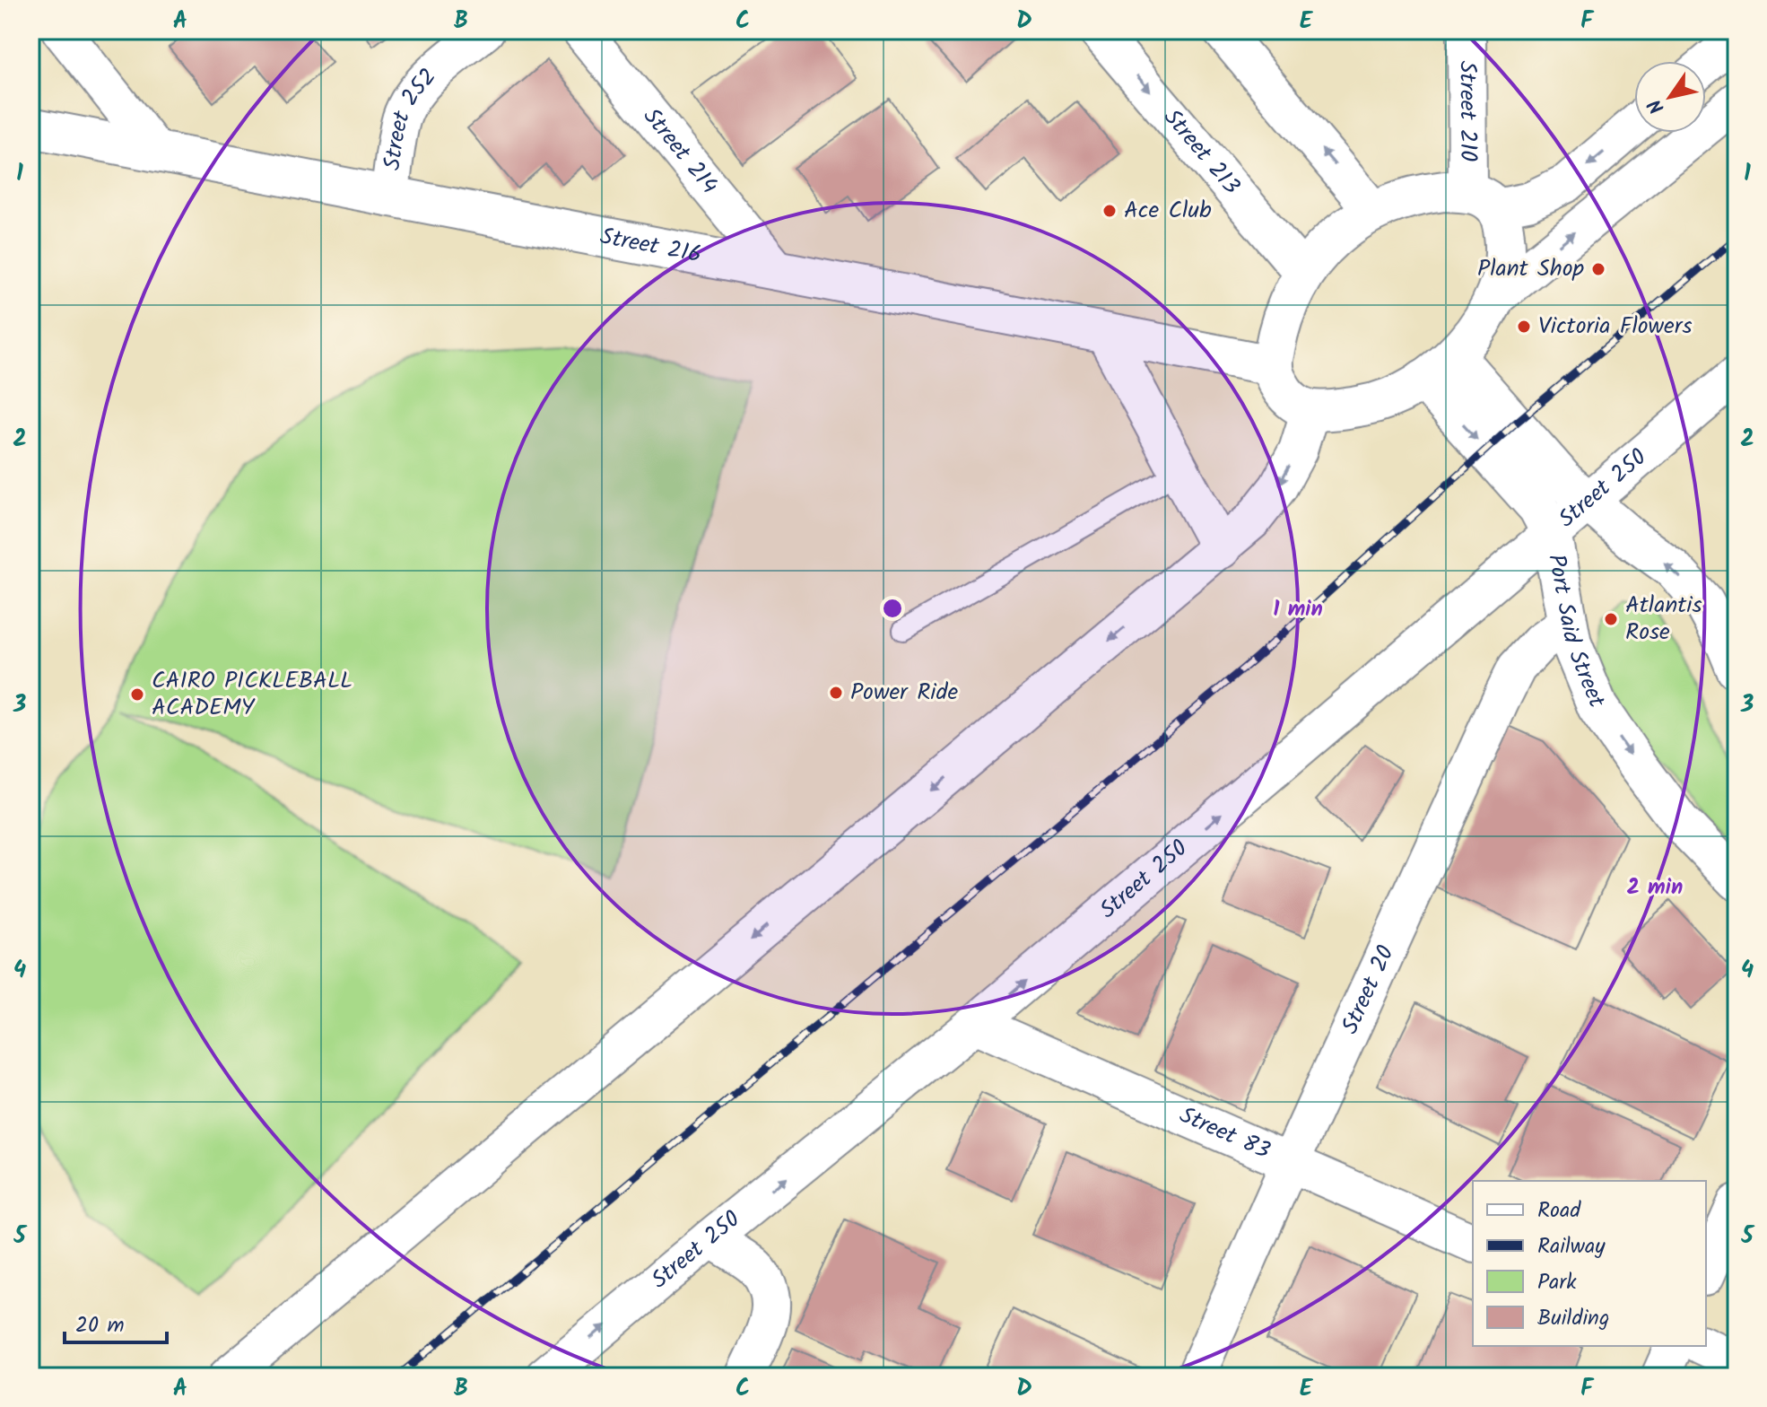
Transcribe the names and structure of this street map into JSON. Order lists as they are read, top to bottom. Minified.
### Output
{"streets":{"main road":["Street 216","Port Said Street"],"street":["Street 210","Street 252","Street 214","Street 213","Street 250","Street 20","Street 83"]},"crossings":[["Street 210","Street 213"],["Street 210","Street 216"],["Street 210","Port Said Street"],["Street 252","Street 216"],["Street 214","Street 216"],["Street 213","Street 216"],["Street 213","Port Said Street"],["Street 216","Port Said Street"],["Street 250","Port Said Street"],["Street 250","Street 83"],["Port Said Street","Street 20"],["Street 20","Street 83"]],"places":["Ace Club","Plant Shop","Victoria Flowers","Atlantis Rose","Power Ride","CAIRO PICKLEBALL ACADEMY"],"legend":["Road","Railway","Park","Building"],"scale_bar":"20 m","north":"bottom left","grid":{"columns":["A","B","C","D","E","F"],"rows":["1","2","3","4","5"]},"rings":["1 min","2 min"]}
